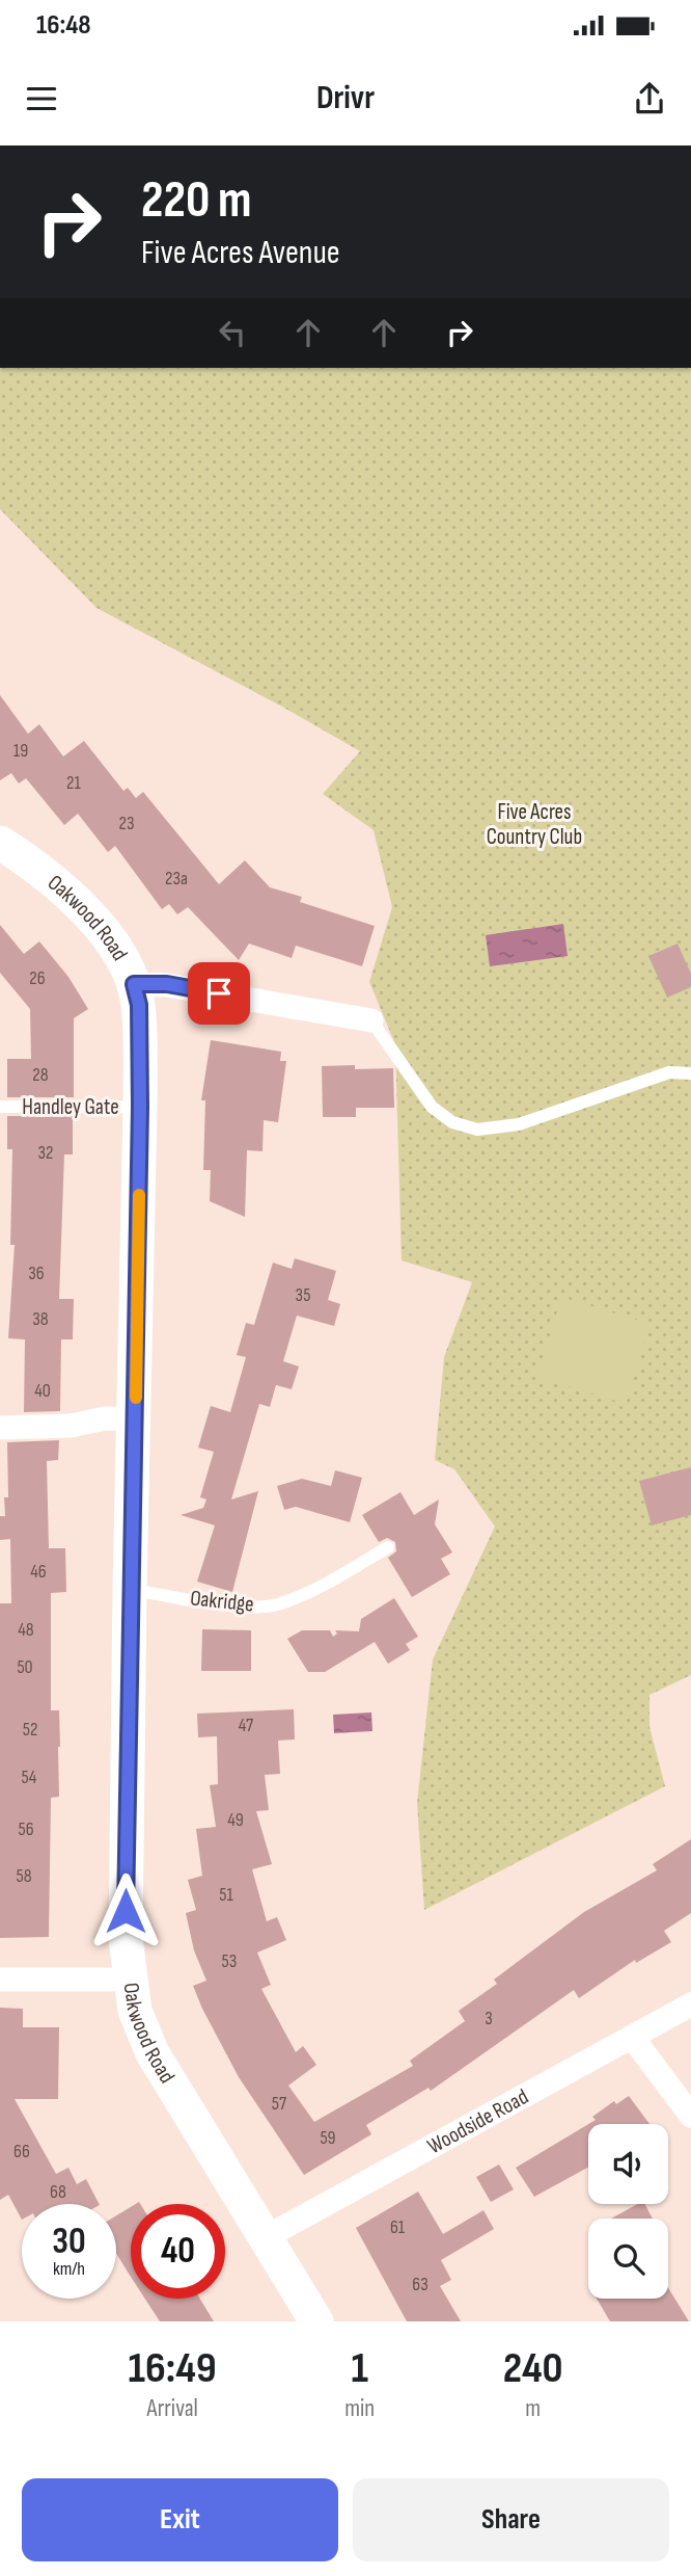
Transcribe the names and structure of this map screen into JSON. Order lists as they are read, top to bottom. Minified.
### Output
{"streets":{"street":["Oakwood Road","Woodside Road"],"lane":["Handley Gate","Oakridge"]},"crossings":[["Oakwood Road","Handley Gate"],["Oakwood Road","Oakridge"],["Oakwood Road","Woodside Road"]],"parks":["Five Acres Country Club"],"house_numbers":["19","21","23","23a","26","28","32","36","35","38","40","46","48","50","47","52","54","49","56","58","51","53","3","57","59","66","68","61","63"],"page":{"status":"16:48","header":"Drivr","turn":["220 m","Five Acres Avenue"],"speed":"30 km/h","limit":"40","eta":["16:49","Arrival","1","min","240","m"],"buttons":["Exit","Share"]}}
